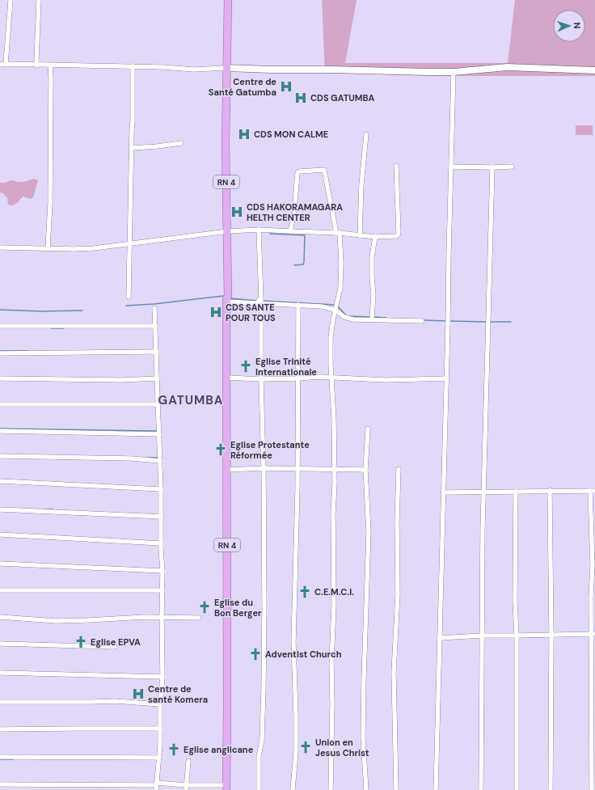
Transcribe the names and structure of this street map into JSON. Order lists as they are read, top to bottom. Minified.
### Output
{"streets":{"main road":["RN 4"]},"districts":["GATUMBA"],"places":{"hospital":["Centre de Santé Gatumba","CDS GATUMBA","CDS MON CALME","CDS HAKORAMAGARA HELTH CENTER","CDS SANTE POUR TOUS","Centre de santé Komera"],"church":["Eglise Trinité Internationale","Eglise Protestante Réformée","C.E.M.C.I.","Eglise du Bon Berger","Eglise EPVA","Adventist Church","Union en Jesus Christ","Eglise anglicane"]},"north":"right"}
